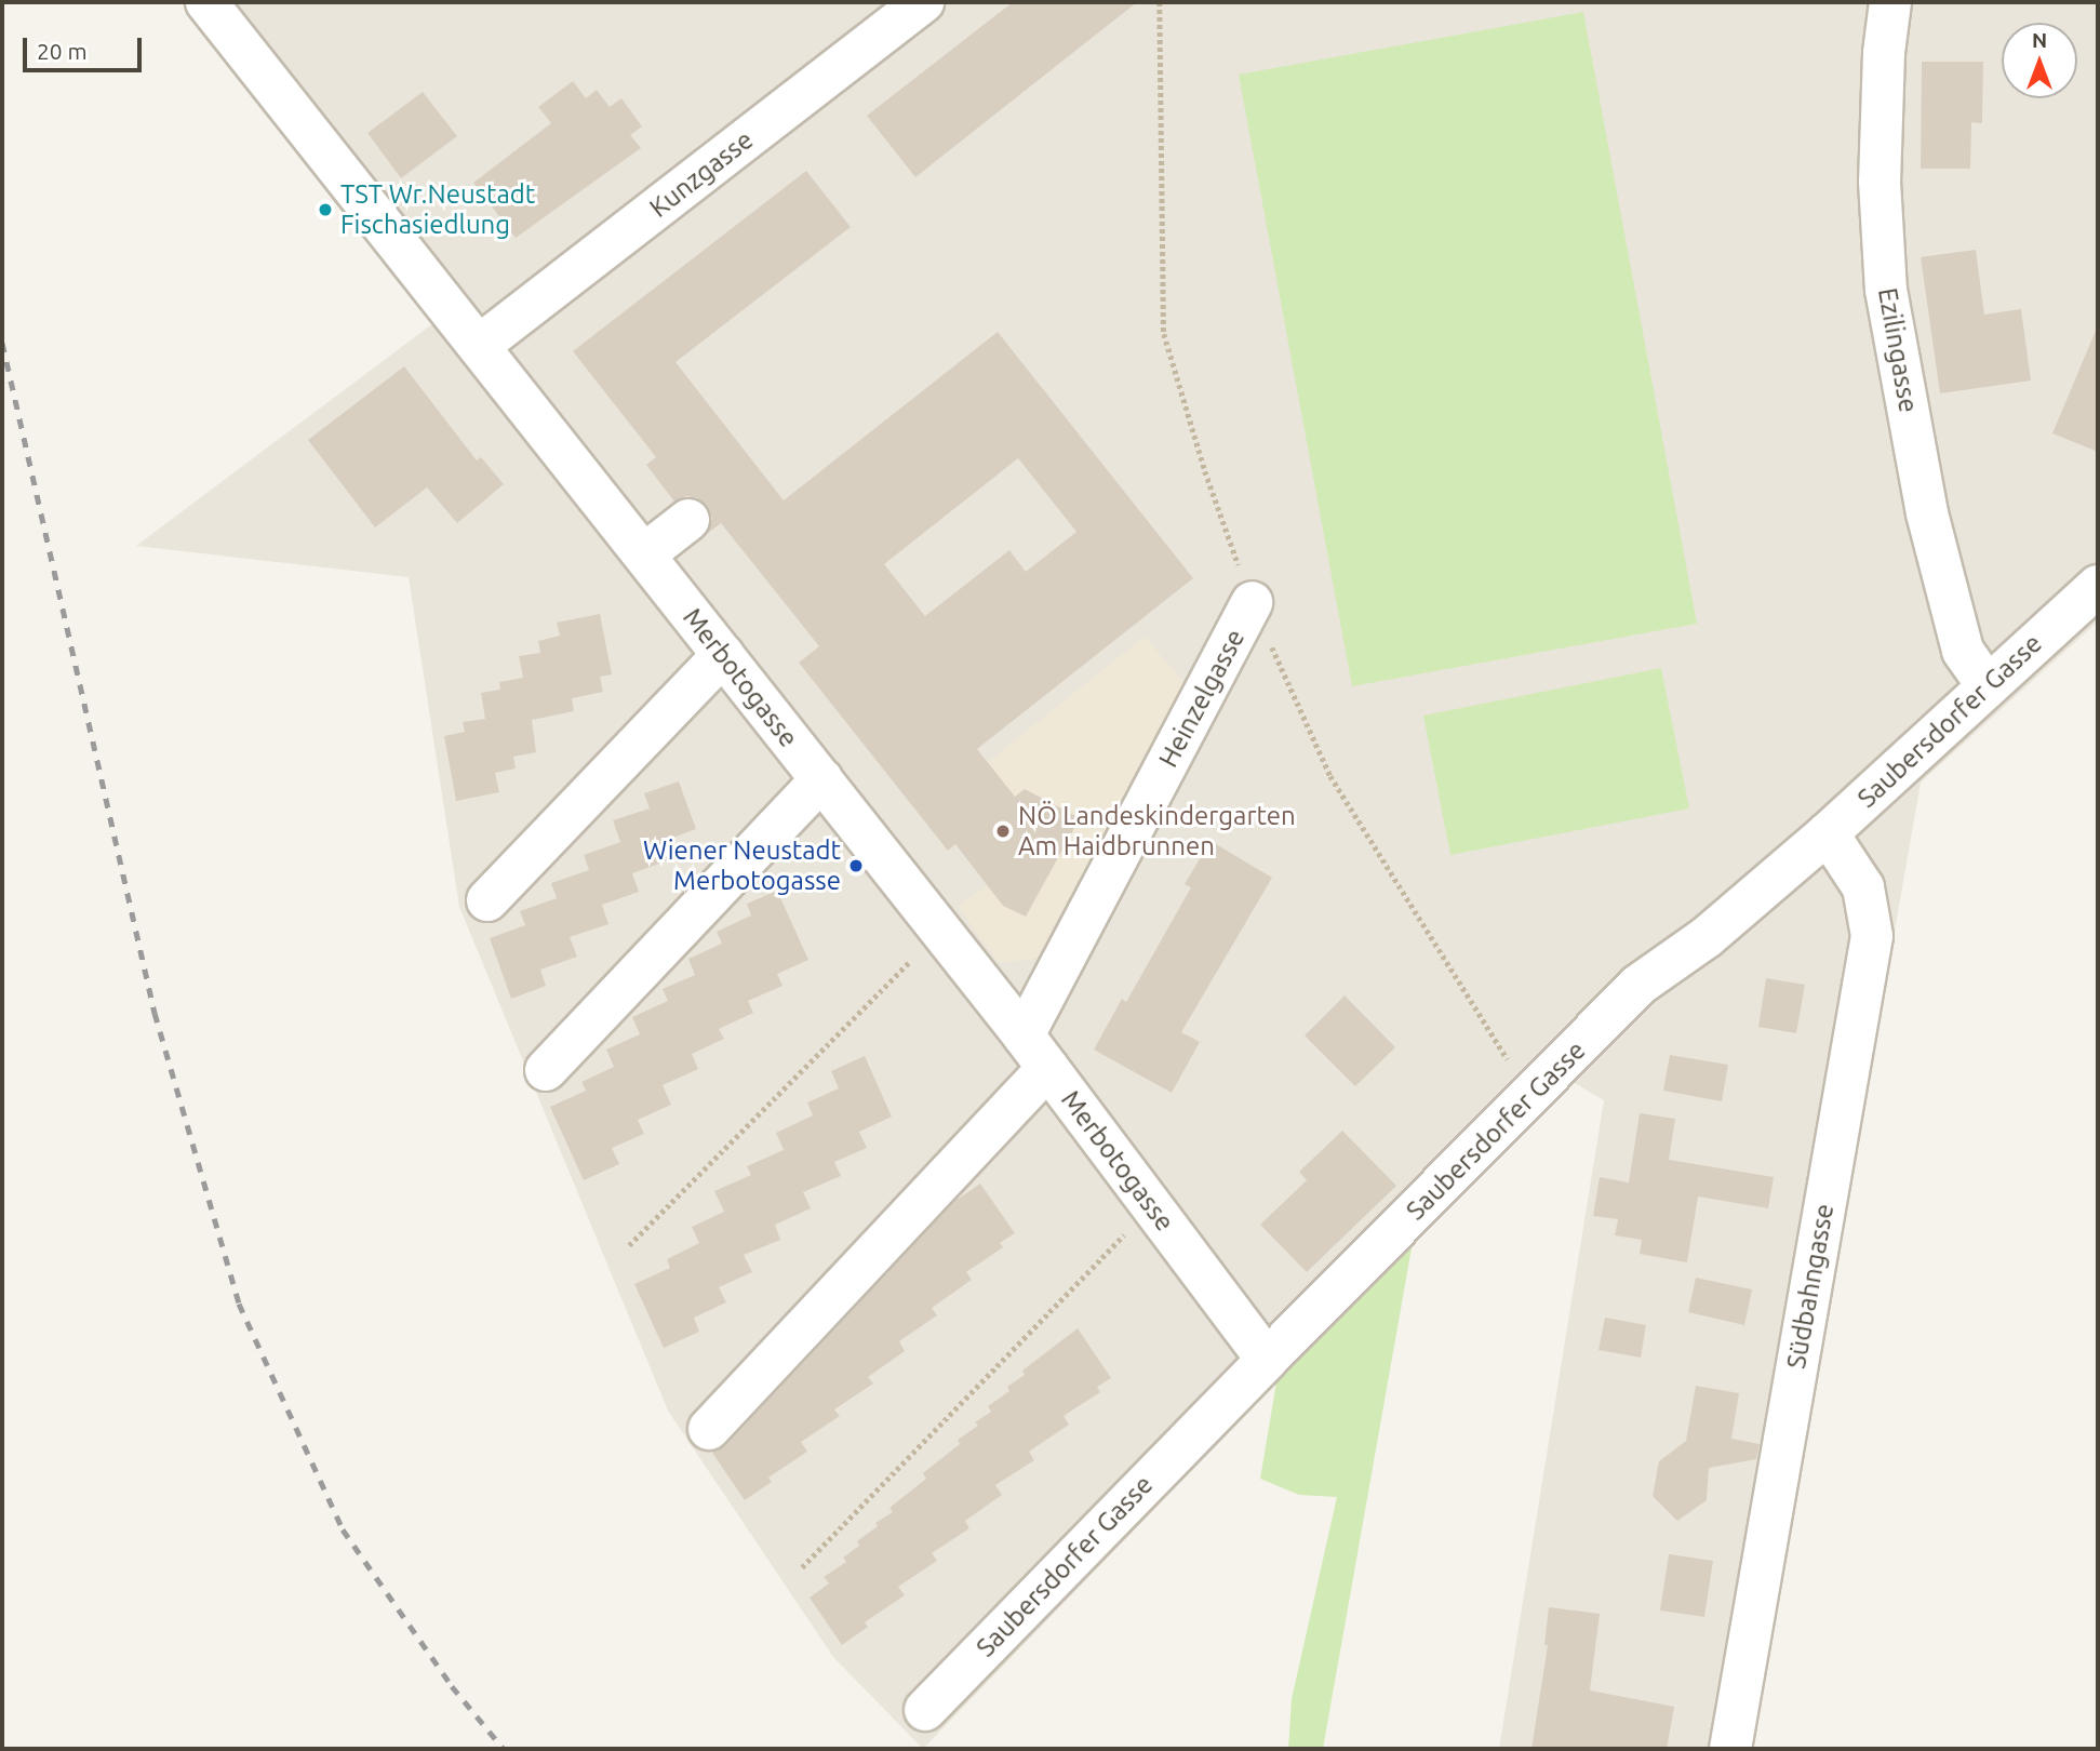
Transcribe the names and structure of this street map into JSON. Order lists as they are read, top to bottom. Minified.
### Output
{"streets":{"street":["Kunzgasse","Ezilingasse","Merbotogasse","Heinzelgasse","Saubersdorfer Gasse","Südbahngasse"]},"crossings":[["Kunzgasse","Merbotogasse"],["Ezilingasse","Saubersdorfer Gasse"],["Merbotogasse","Heinzelgasse"],["Merbotogasse","Saubersdorfer Gasse"],["Saubersdorfer Gasse","Südbahngasse"]],"places":["TST Wr.Neustadt Fischasiedlung","NÖ Landeskindergarten Am Haidbrunnen","Wiener Neustadt Merbotogasse"],"scale_bar":"20 m","north":"top"}
